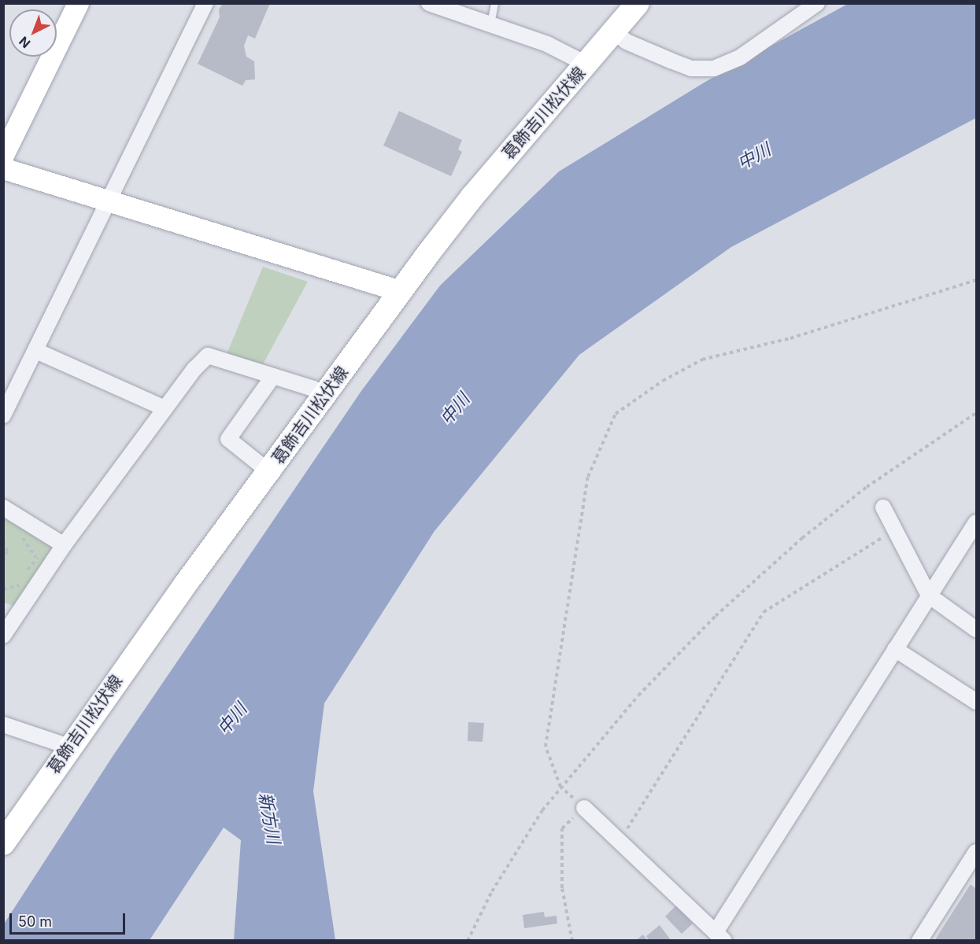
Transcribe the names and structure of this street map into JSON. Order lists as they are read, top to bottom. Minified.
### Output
{"streets":{"main road":["葛飾吉川松伏線"]},"water":["中川","新方川"],"scale_bar":"50 m","north":"bottom left"}
